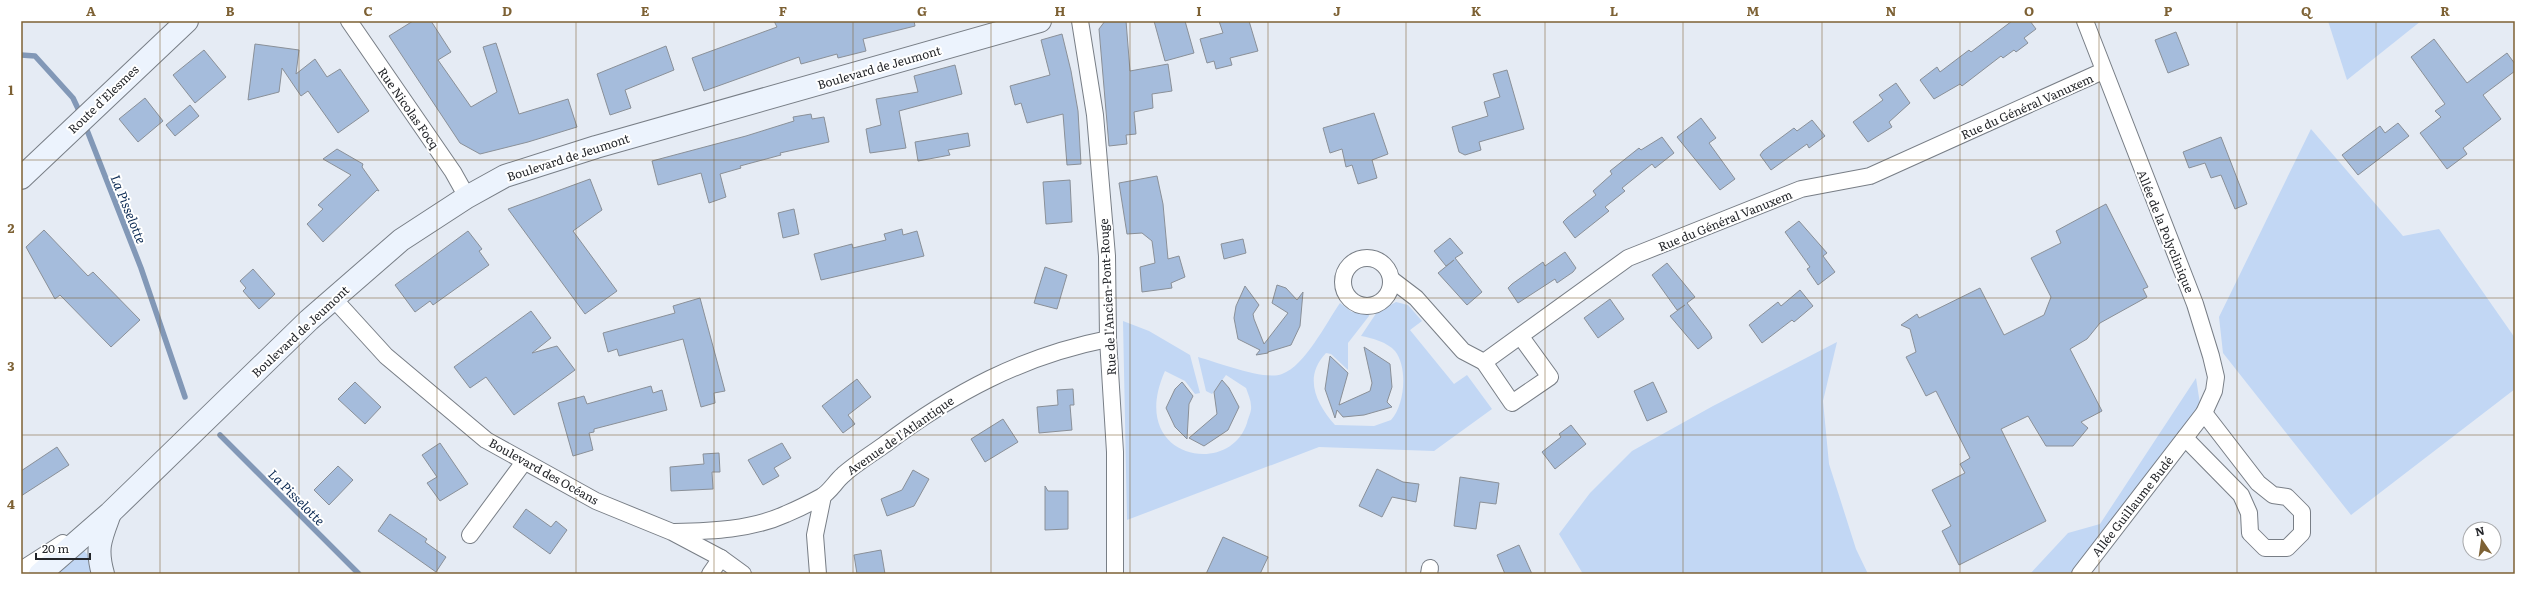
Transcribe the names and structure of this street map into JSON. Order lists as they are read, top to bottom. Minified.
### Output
{"streets":{"street":["Boulevard de Jeumont","Route d'Elesmes","Rue du Général Vanuxem","Rue Nicolas Focq","Allée de la Polyclinique","Rue de l'Ancien-Pont-Rouge","Avenue de l'Atlantique","Boulevard des Océans","Allée Guillaume Budé"]},"crossings":[["Boulevard de Jeumont","Rue Nicolas Focq"],["Boulevard de Jeumont","Boulevard des Océans"],["Rue du Général Vanuxem","Allée de la Polyclinique"],["Allée de la Polyclinique","Allée Guillaume Budé"],["Rue de l'Ancien-Pont-Rouge","Avenue de l'Atlantique"],["Avenue de l'Atlantique","Boulevard des Océans"]],"water":["La Pisselotte"],"scale_bar":"20 m","north":"top","grid":{"columns":["A","B","C","D","E","F","G","H","I","J","K","L","M","N","O","P","Q","R"],"rows":["1","2","3","4"]}}
